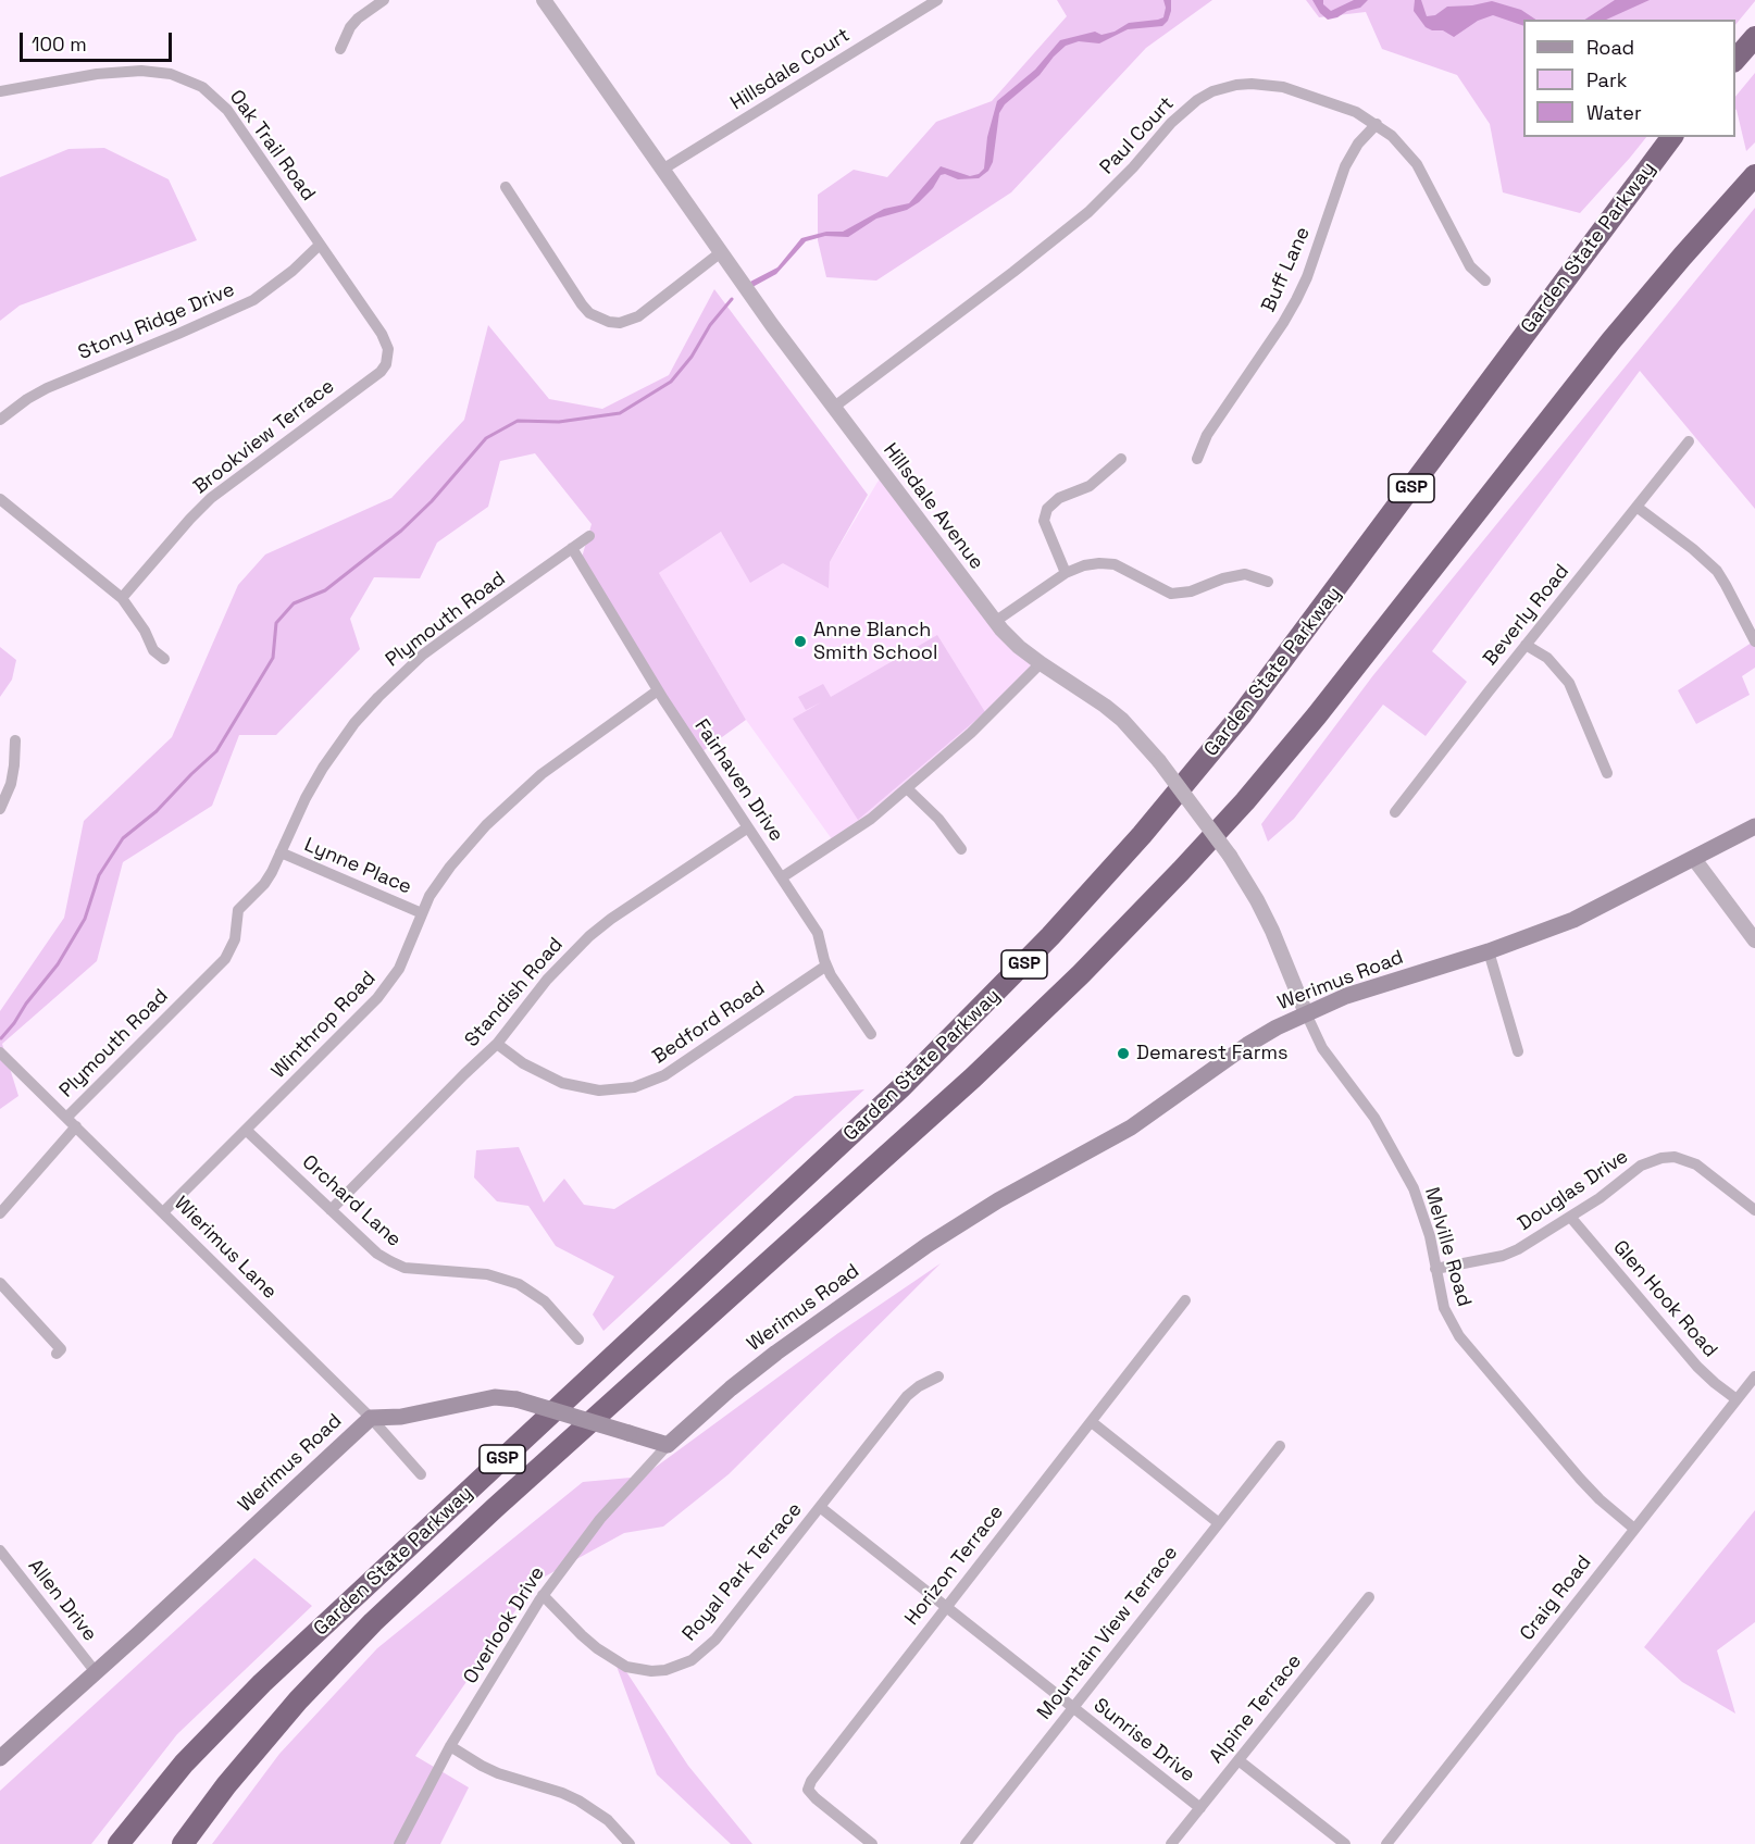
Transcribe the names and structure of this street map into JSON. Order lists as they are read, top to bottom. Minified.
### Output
{"streets":{"highway":["Garden State Parkway","GSP"],"main road":["Werimus Road"],"street":["Hillsdale Court","Paul Court","Oak Trail Road","Buff Lane","Stony Ridge Drive","Brookview Terrace","Hillsdale Avenue","Beverly Road","Plymouth Road","Fairhaven Drive","Lynne Place","Standish Road","Bedford Road","Winthrop Road","Douglas Drive","Orchard Lane","Melville Road","Wierimus Lane","Glen Hook Road","Horizon Terrace","Royal Park Terrace","Craig Road","Allen Drive","Overlook Drive","Mountain View Terrace","Alpine Terrace","Sunrise Drive"]},"crossings":[["Hillsdale Court","Hillsdale Avenue"],["Paul Court","Buff Lane"],["Paul Court","Hillsdale Avenue"],["Oak Trail Road","Stony Ridge Drive"],["Oak Trail Road","Brookview Terrace"],["Hillsdale Avenue","Werimus Road"],["Hillsdale Avenue","Melville Road"],["Plymouth Road","Fairhaven Drive"],["Plymouth Road","Lynne Place"],["Plymouth Road","Wierimus Lane"],["Fairhaven Drive","Standish Road"],["Fairhaven Drive","Bedford Road"],["Fairhaven Drive","Winthrop Road"],["Lynne Place","Winthrop Road"],["Werimus Road","Melville Road"],["Werimus Road","Wierimus Lane"],["Werimus Road","Allen Drive"],["Werimus Road","Overlook Drive"],["Standish Road","Bedford Road"],["Standish Road","Orchard Lane"],["Winthrop Road","Orchard Lane"],["Winthrop Road","Wierimus Lane"],["Douglas Drive","Melville Road"],["Douglas Drive","Glen Hook Road"],["Melville Road","Craig Road"],["Glen Hook Road","Craig Road"],["Horizon Terrace","Sunrise Drive"],["Royal Park Terrace","Overlook Drive"],["Royal Park Terrace","Sunrise Drive"],["Mountain View Terrace","Sunrise Drive"],["Alpine Terrace","Sunrise Drive"]],"places":["Anne Blanch Smith School","Demarest Farms"],"legend":["Road","Park","Water"],"scale_bar":"100 m"}
